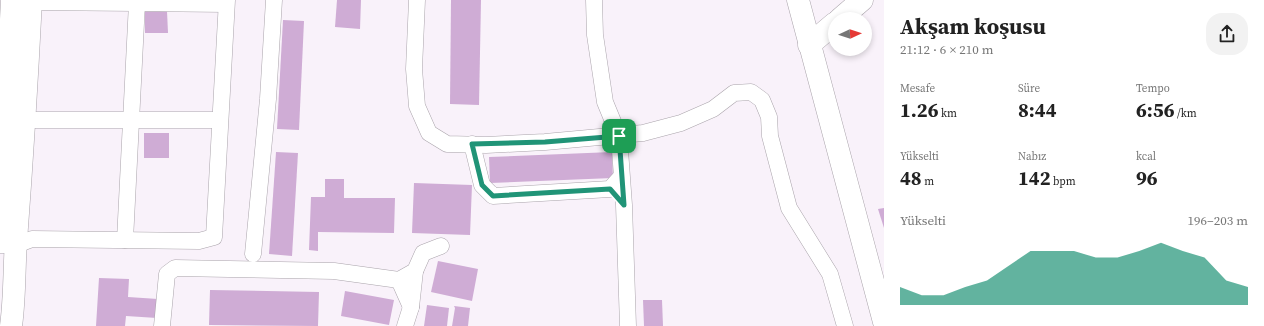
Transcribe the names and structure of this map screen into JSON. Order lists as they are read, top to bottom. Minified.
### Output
{"north":"right","page":{"heading":["Akşam koşusu","21:12 · 6 × 210 m"],"stats":[["Mesafe","1.26 km"],["Süre","8:44"],["Tempo","6:56 /km"],["Yükselti","48 m"],["Nabız","142 bpm"],["kcal","96"]],"chart":["Yükselti","196–203 m"]}}
